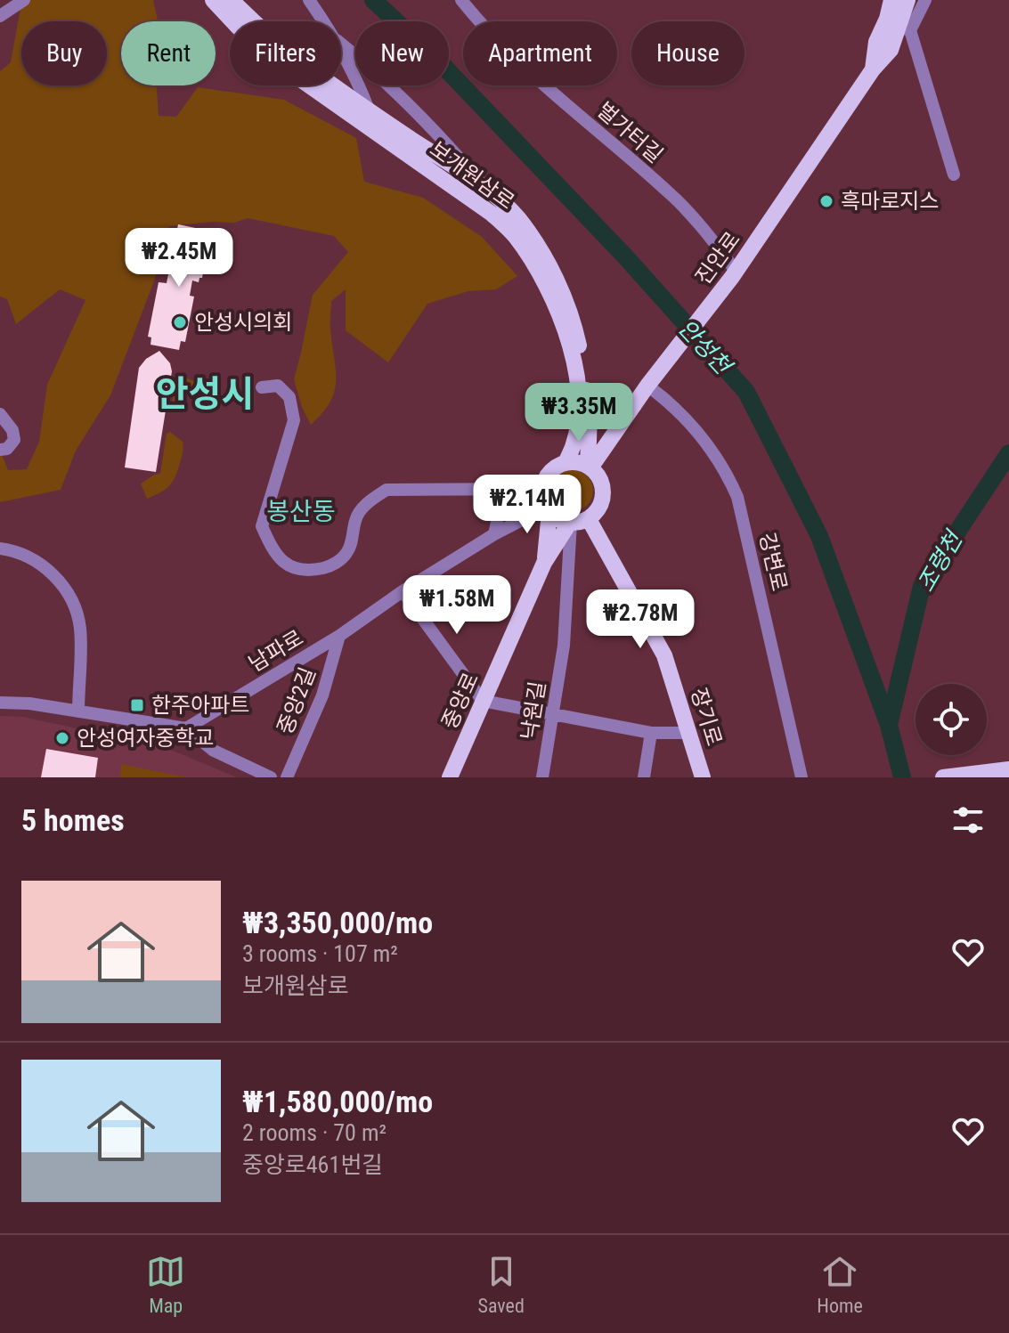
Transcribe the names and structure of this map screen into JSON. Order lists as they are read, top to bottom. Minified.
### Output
{"streets":{"main road":["보개원삼로","진안로","중앙로","장기로"],"street":["벌가터길","강변로","남파로","중앙2길","낙원길"]},"crossings":[["벌가터길","진안로"],["보개원삼로","진안로"],["보개원삼로","남파로"],["보개원삼로","중앙로"],["보개원삼로","낙원길"],["보개원삼로","장기로"],["진안로","강변로"],["진안로","남파로"],["진안로","중앙로"],["진안로","낙원길"],["진안로","장기로"],["남파로","중앙2길"],["남파로","중앙로"],["남파로","낙원길"],["남파로","장기로"],["중앙로","낙원길"],["중앙로","장기로"],["낙원길","장기로"]],"districts":["안성시","봉산동"],"water":["안성천","조령천"],"places":{"other":["흑마로지스","안성시의회","안성여자중학교"],"transit":["한주아파트"]},"page":{"chip":["Buy","Rent","Filters","New","Apartment","House"],"price":["₩2.45M","₩3.35M","₩2.14M","₩1.58M","₩2.78M"],"heading":"5 homes","list":[{"name":"₩3,350,000/mo","note":"3 rooms · 107 m² · 보개원삼로"},{"name":"₩1,580,000/mo","note":"2 rooms · 70 m² · 중앙로461번길"}],"tabs":["Map","Saved","Home"]}}
